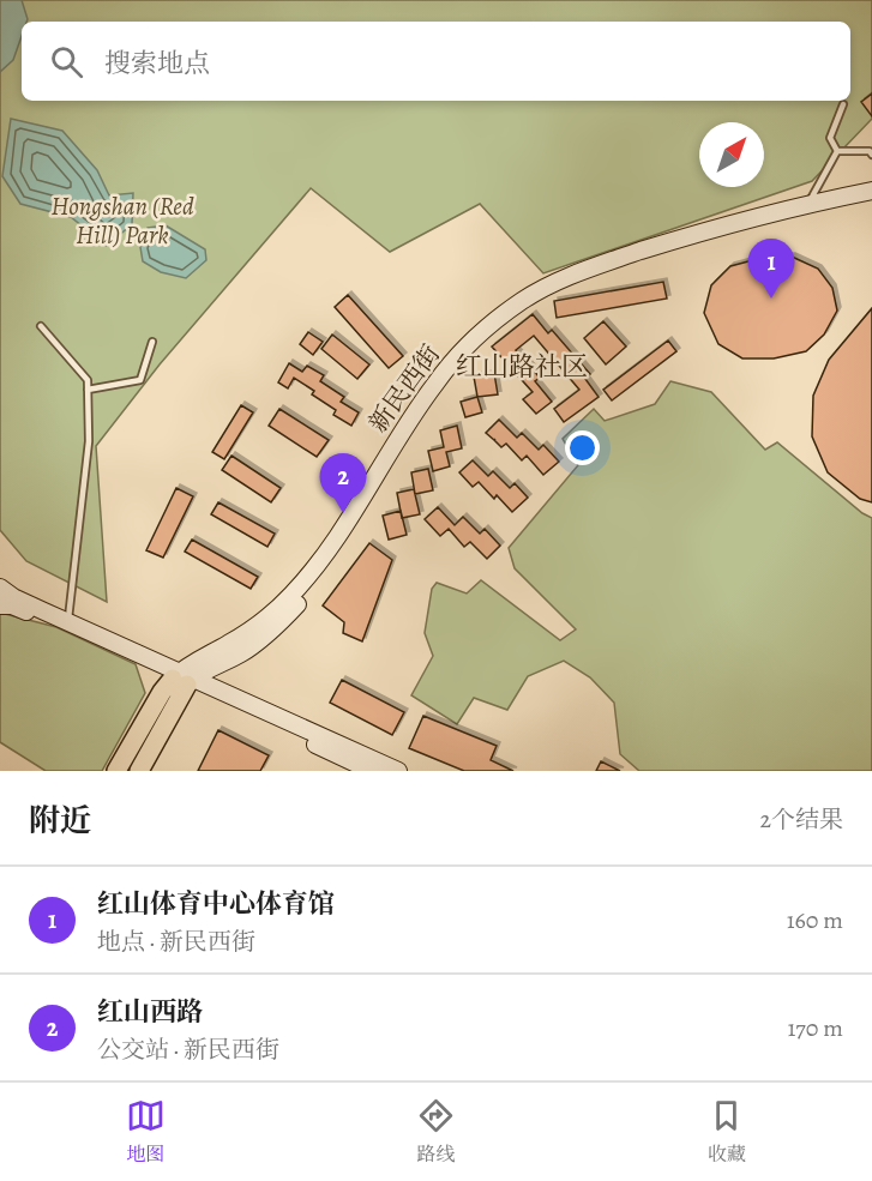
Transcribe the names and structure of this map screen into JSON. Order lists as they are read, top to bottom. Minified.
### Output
{"streets":{"main road":["新民西街"]},"districts":["红山路社区"],"parks":["Hongshan (Red Hill) Park"],"north":"top right","page":{"search":"搜索地点","pins":["1","2"],"heading":["附近","2个结果"],"list":[{"mark":"1","name":"红山体育中心体育馆","note":"地点 · 新民西街","value":"160 m"},{"mark":"2","name":"红山西路","note":"公交站 · 新民西街","value":"170 m"}],"nav":["地图","路线","收藏"]}}
